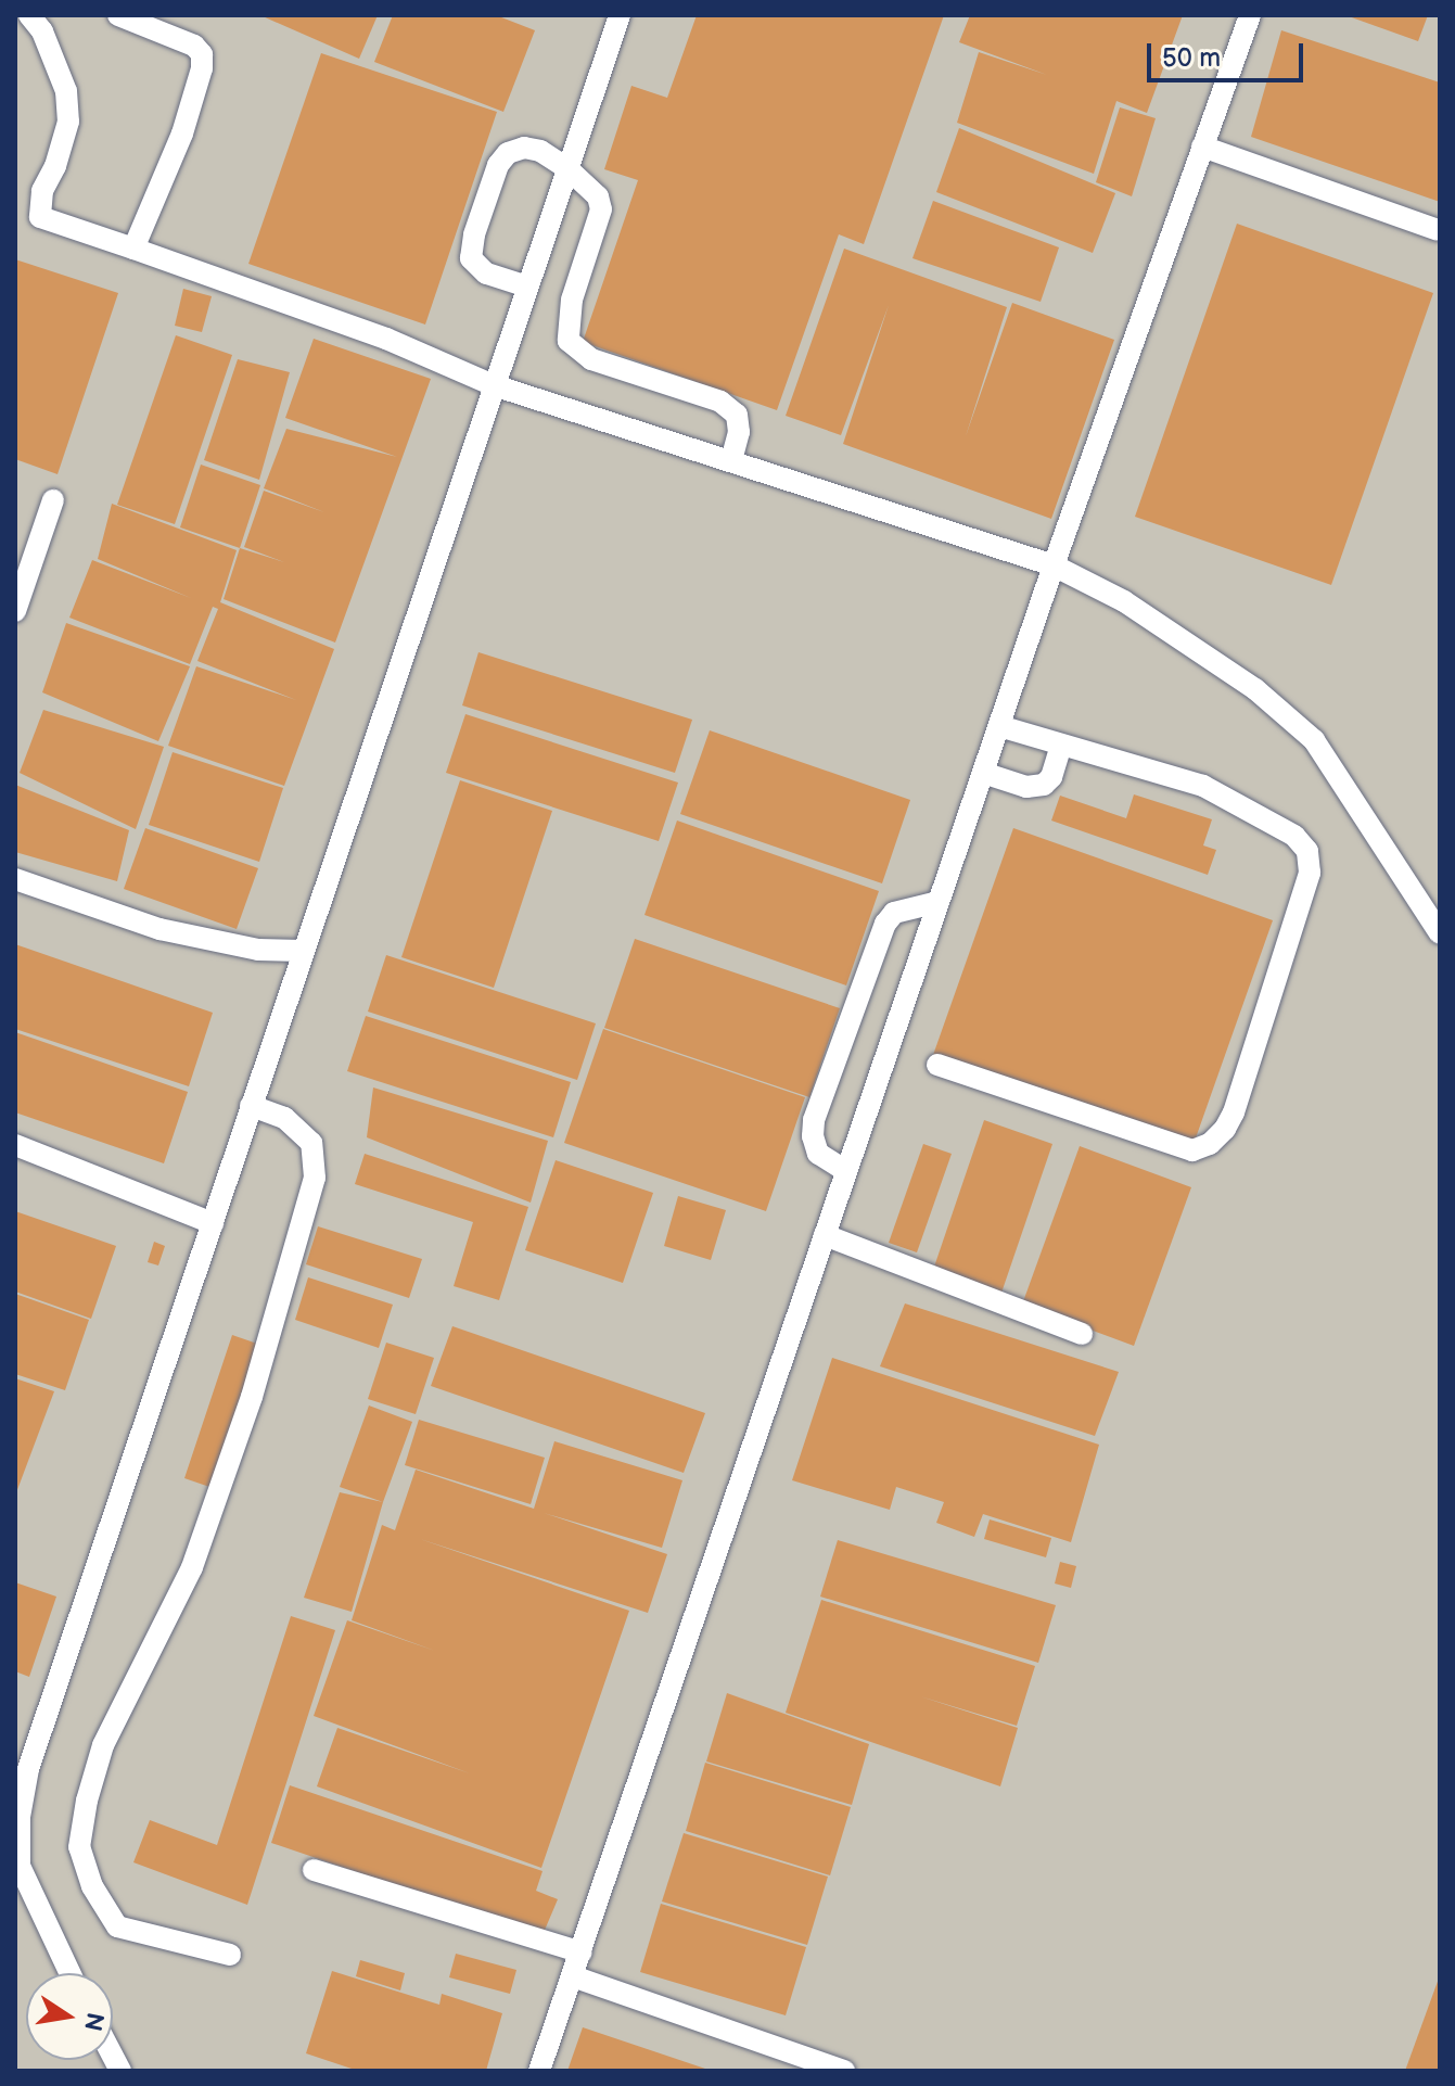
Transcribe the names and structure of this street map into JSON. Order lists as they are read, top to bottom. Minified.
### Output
{"scale_bar":"50 m","north":"right"}
